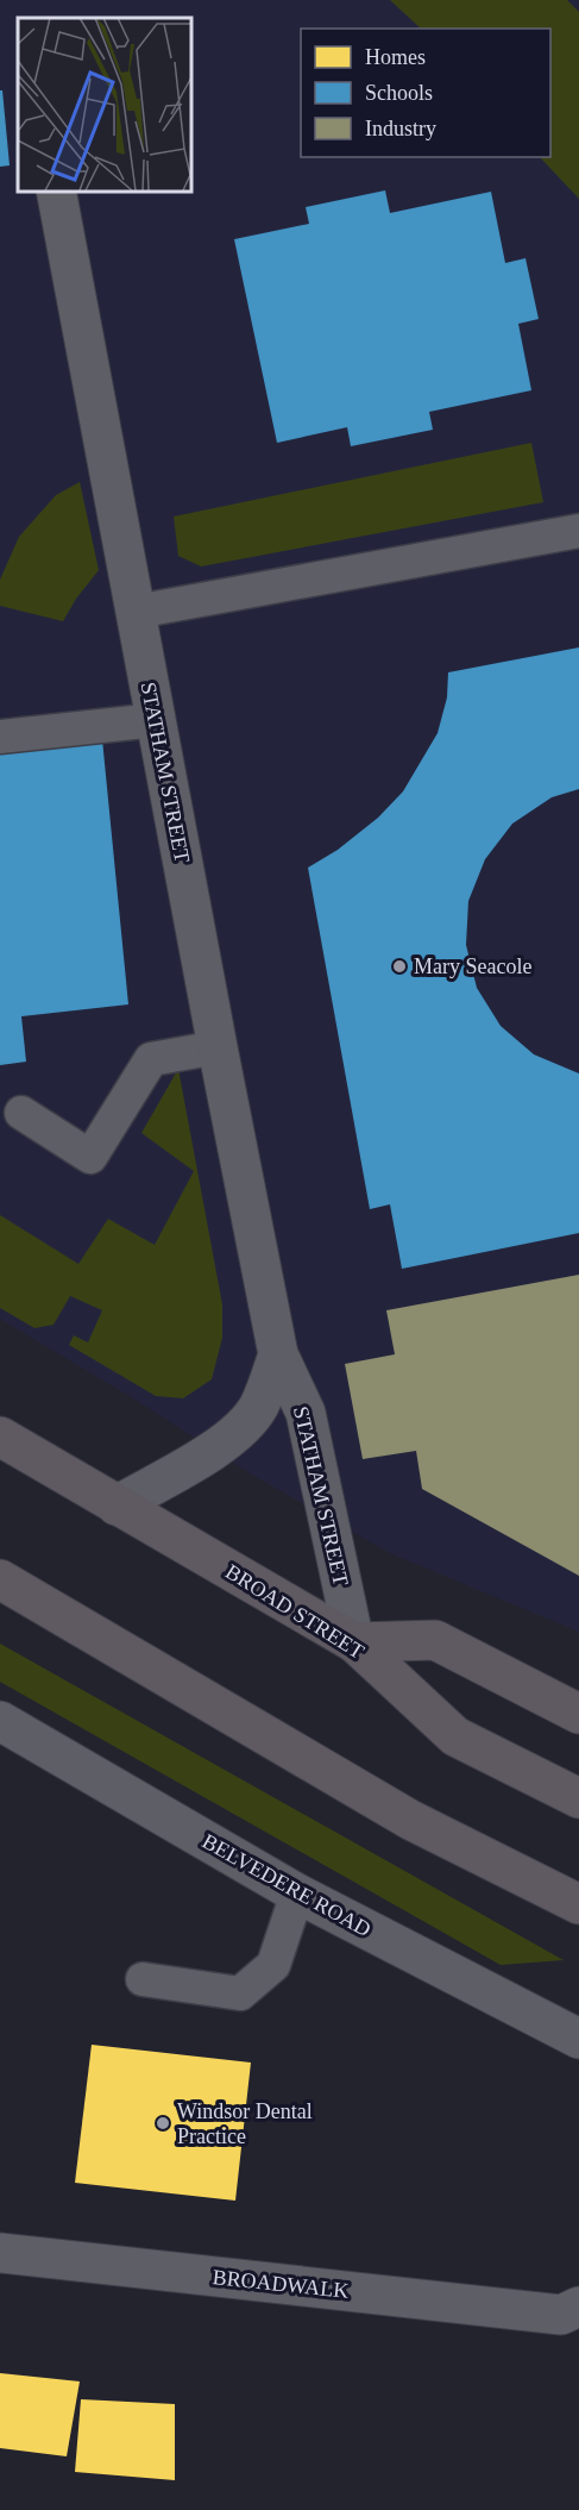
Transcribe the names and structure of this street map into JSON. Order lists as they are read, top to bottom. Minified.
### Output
{"streets":{"highway":["BROAD STREET"],"street":["STATHAM STREET","BELVEDERE ROAD","BROADWALK"]},"crossings":[["STATHAM STREET","BROAD STREET"]],"places":["Mary Seacole","Windsor Dental Practice"],"legend":["Homes","Schools","Industry"]}
